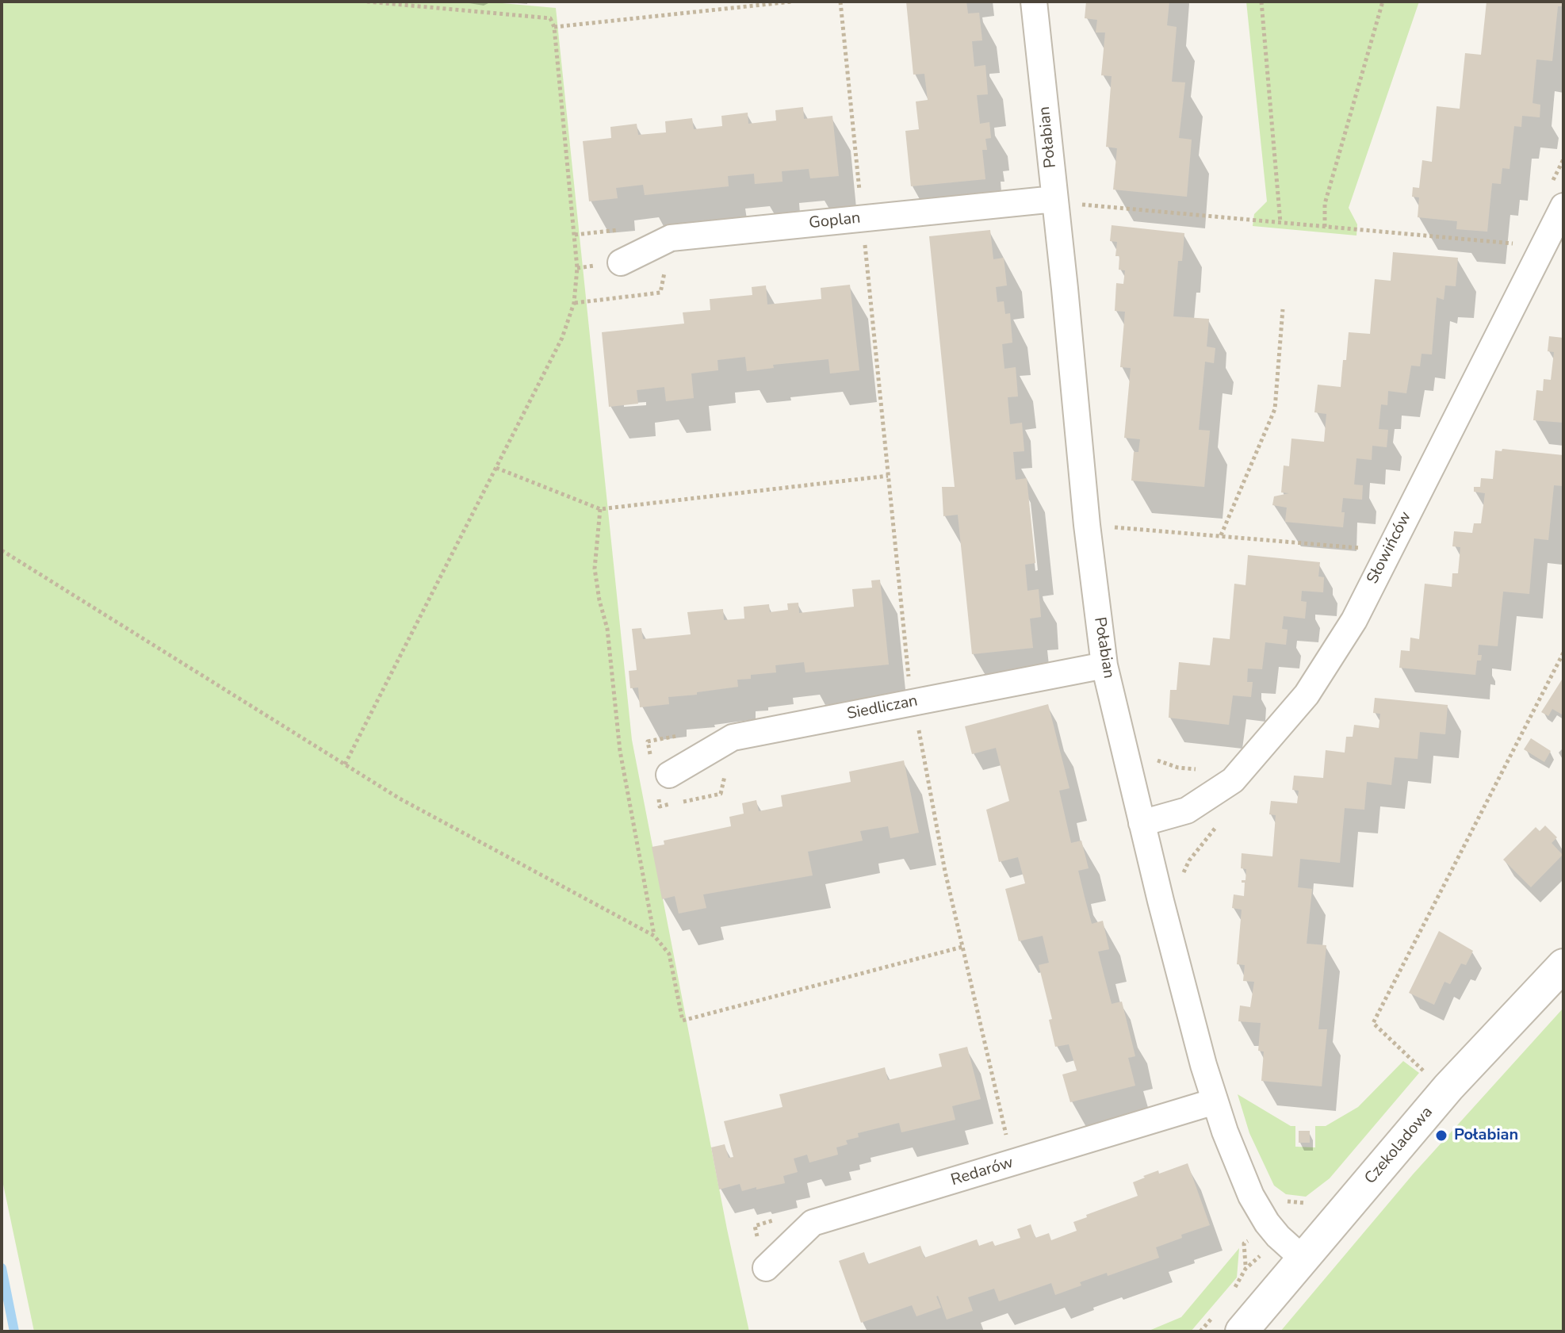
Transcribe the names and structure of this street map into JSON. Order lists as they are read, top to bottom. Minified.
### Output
{"streets":{"street":["Połabian","Goplan","Słowińców","Siedliczan","Czekoladowa","Redarów"]},"crossings":[["Połabian","Goplan"],["Połabian","Słowińców"],["Połabian","Siedliczan"],["Połabian","Czekoladowa"],["Połabian","Redarów"]],"places":["Połabian"]}
